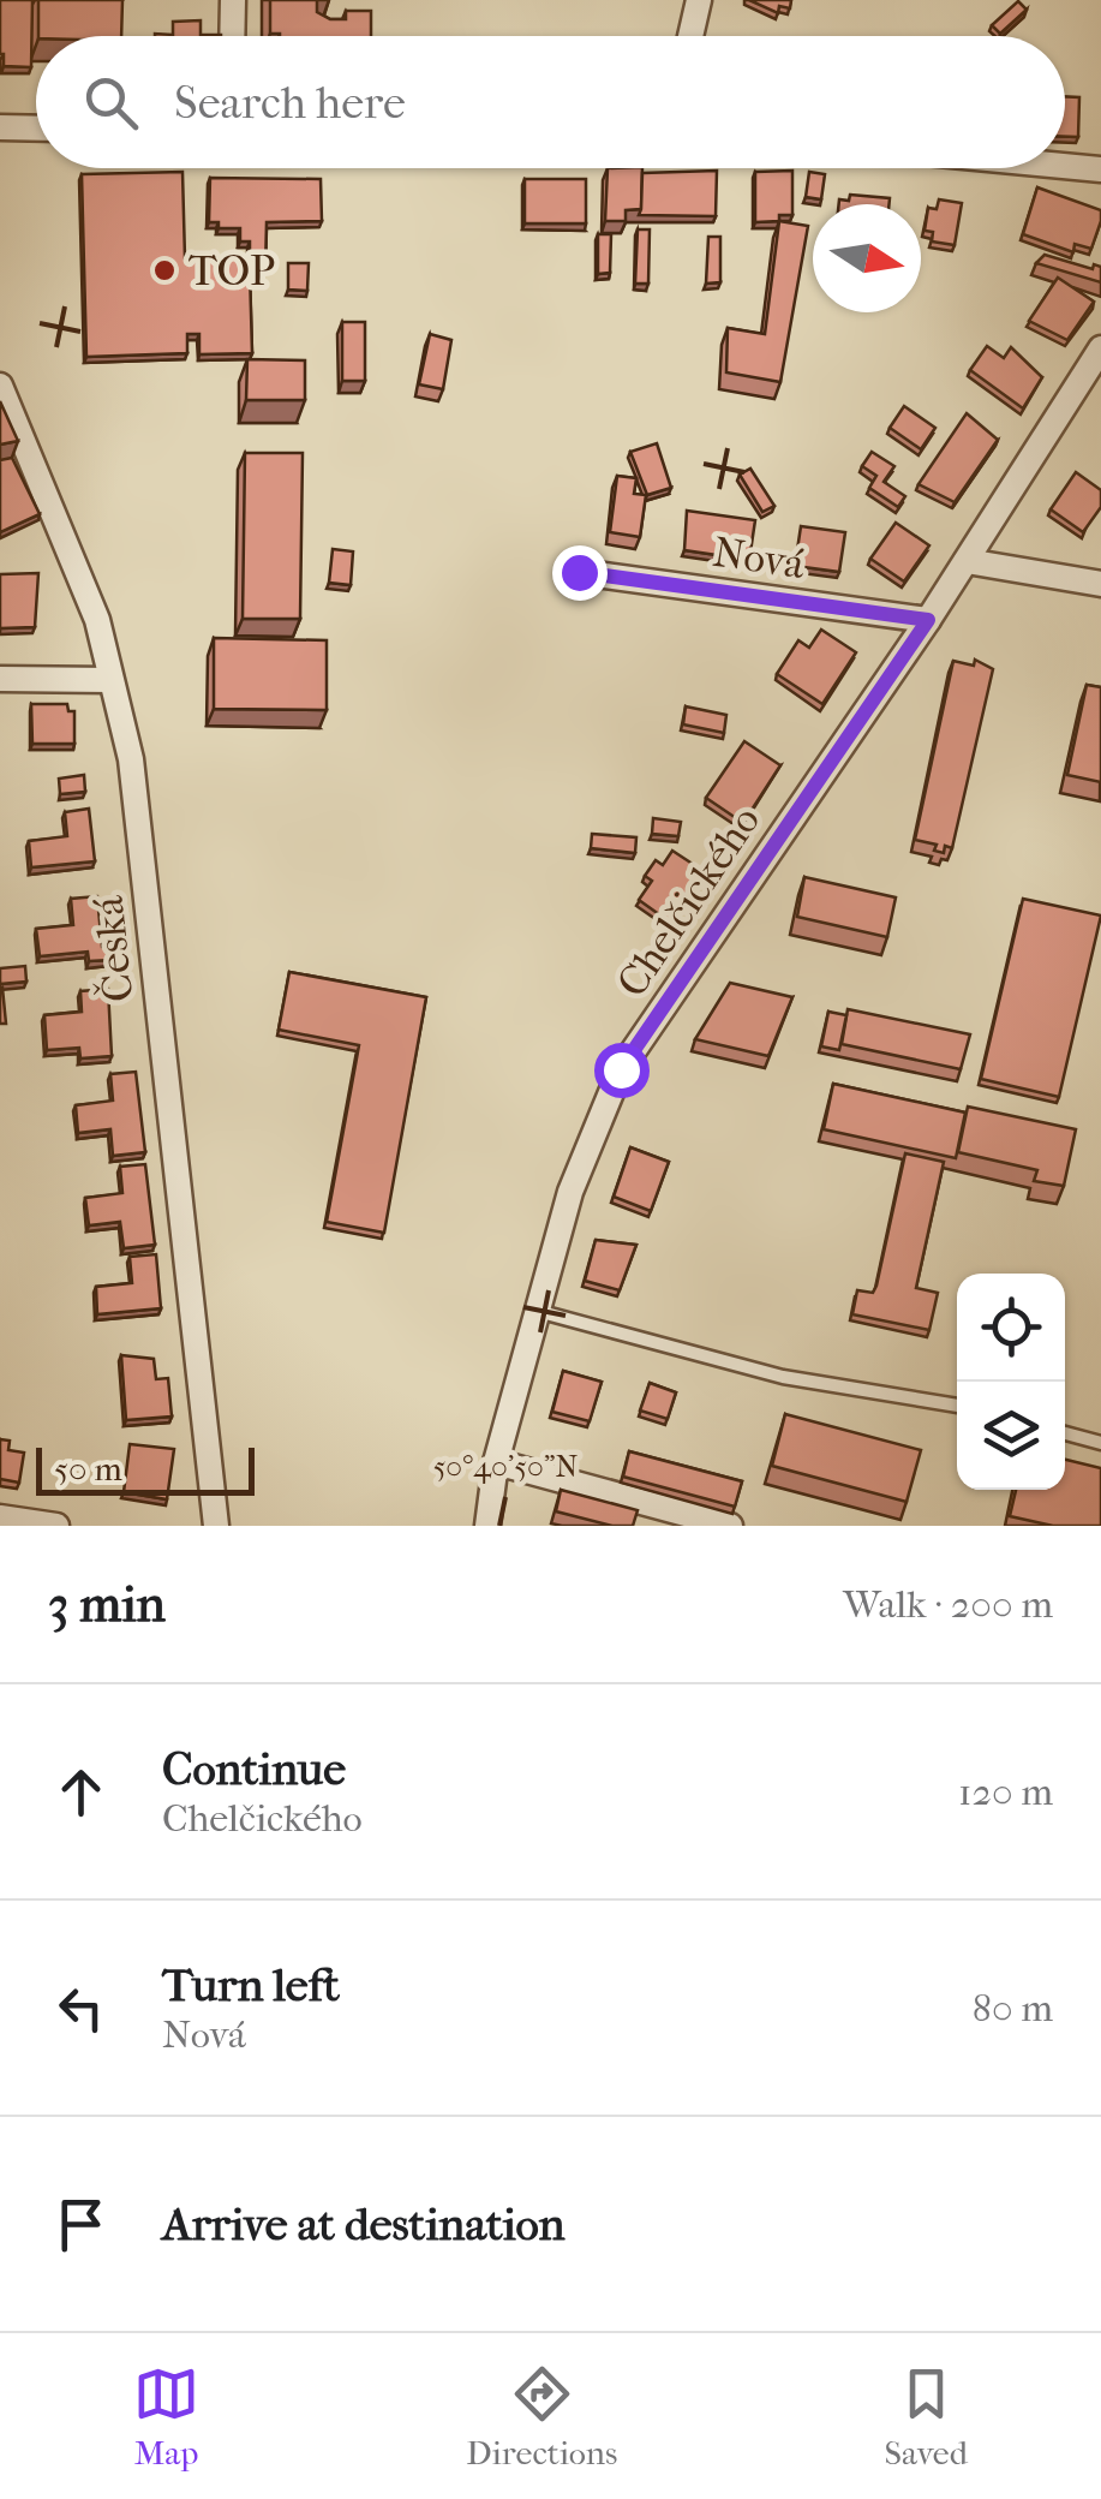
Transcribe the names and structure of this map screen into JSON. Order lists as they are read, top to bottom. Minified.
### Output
{"streets":{"street":["Nová","Chelčického","Česká"]},"crossings":[["Nová","Chelčického"]],"places":["TOP"],"scale_bar":"50 m","north":"right","page":{"search":"Search here","scale":"50 m","heading":["3 min","Walk · 200 m"],"list":[["Continue","Chelčického","120 m"],["Turn left","Nová","80 m"],"Arrive at destination"],"nav":["Map","Directions","Saved"]},"coordinates":["50°40'50\"N"]}
